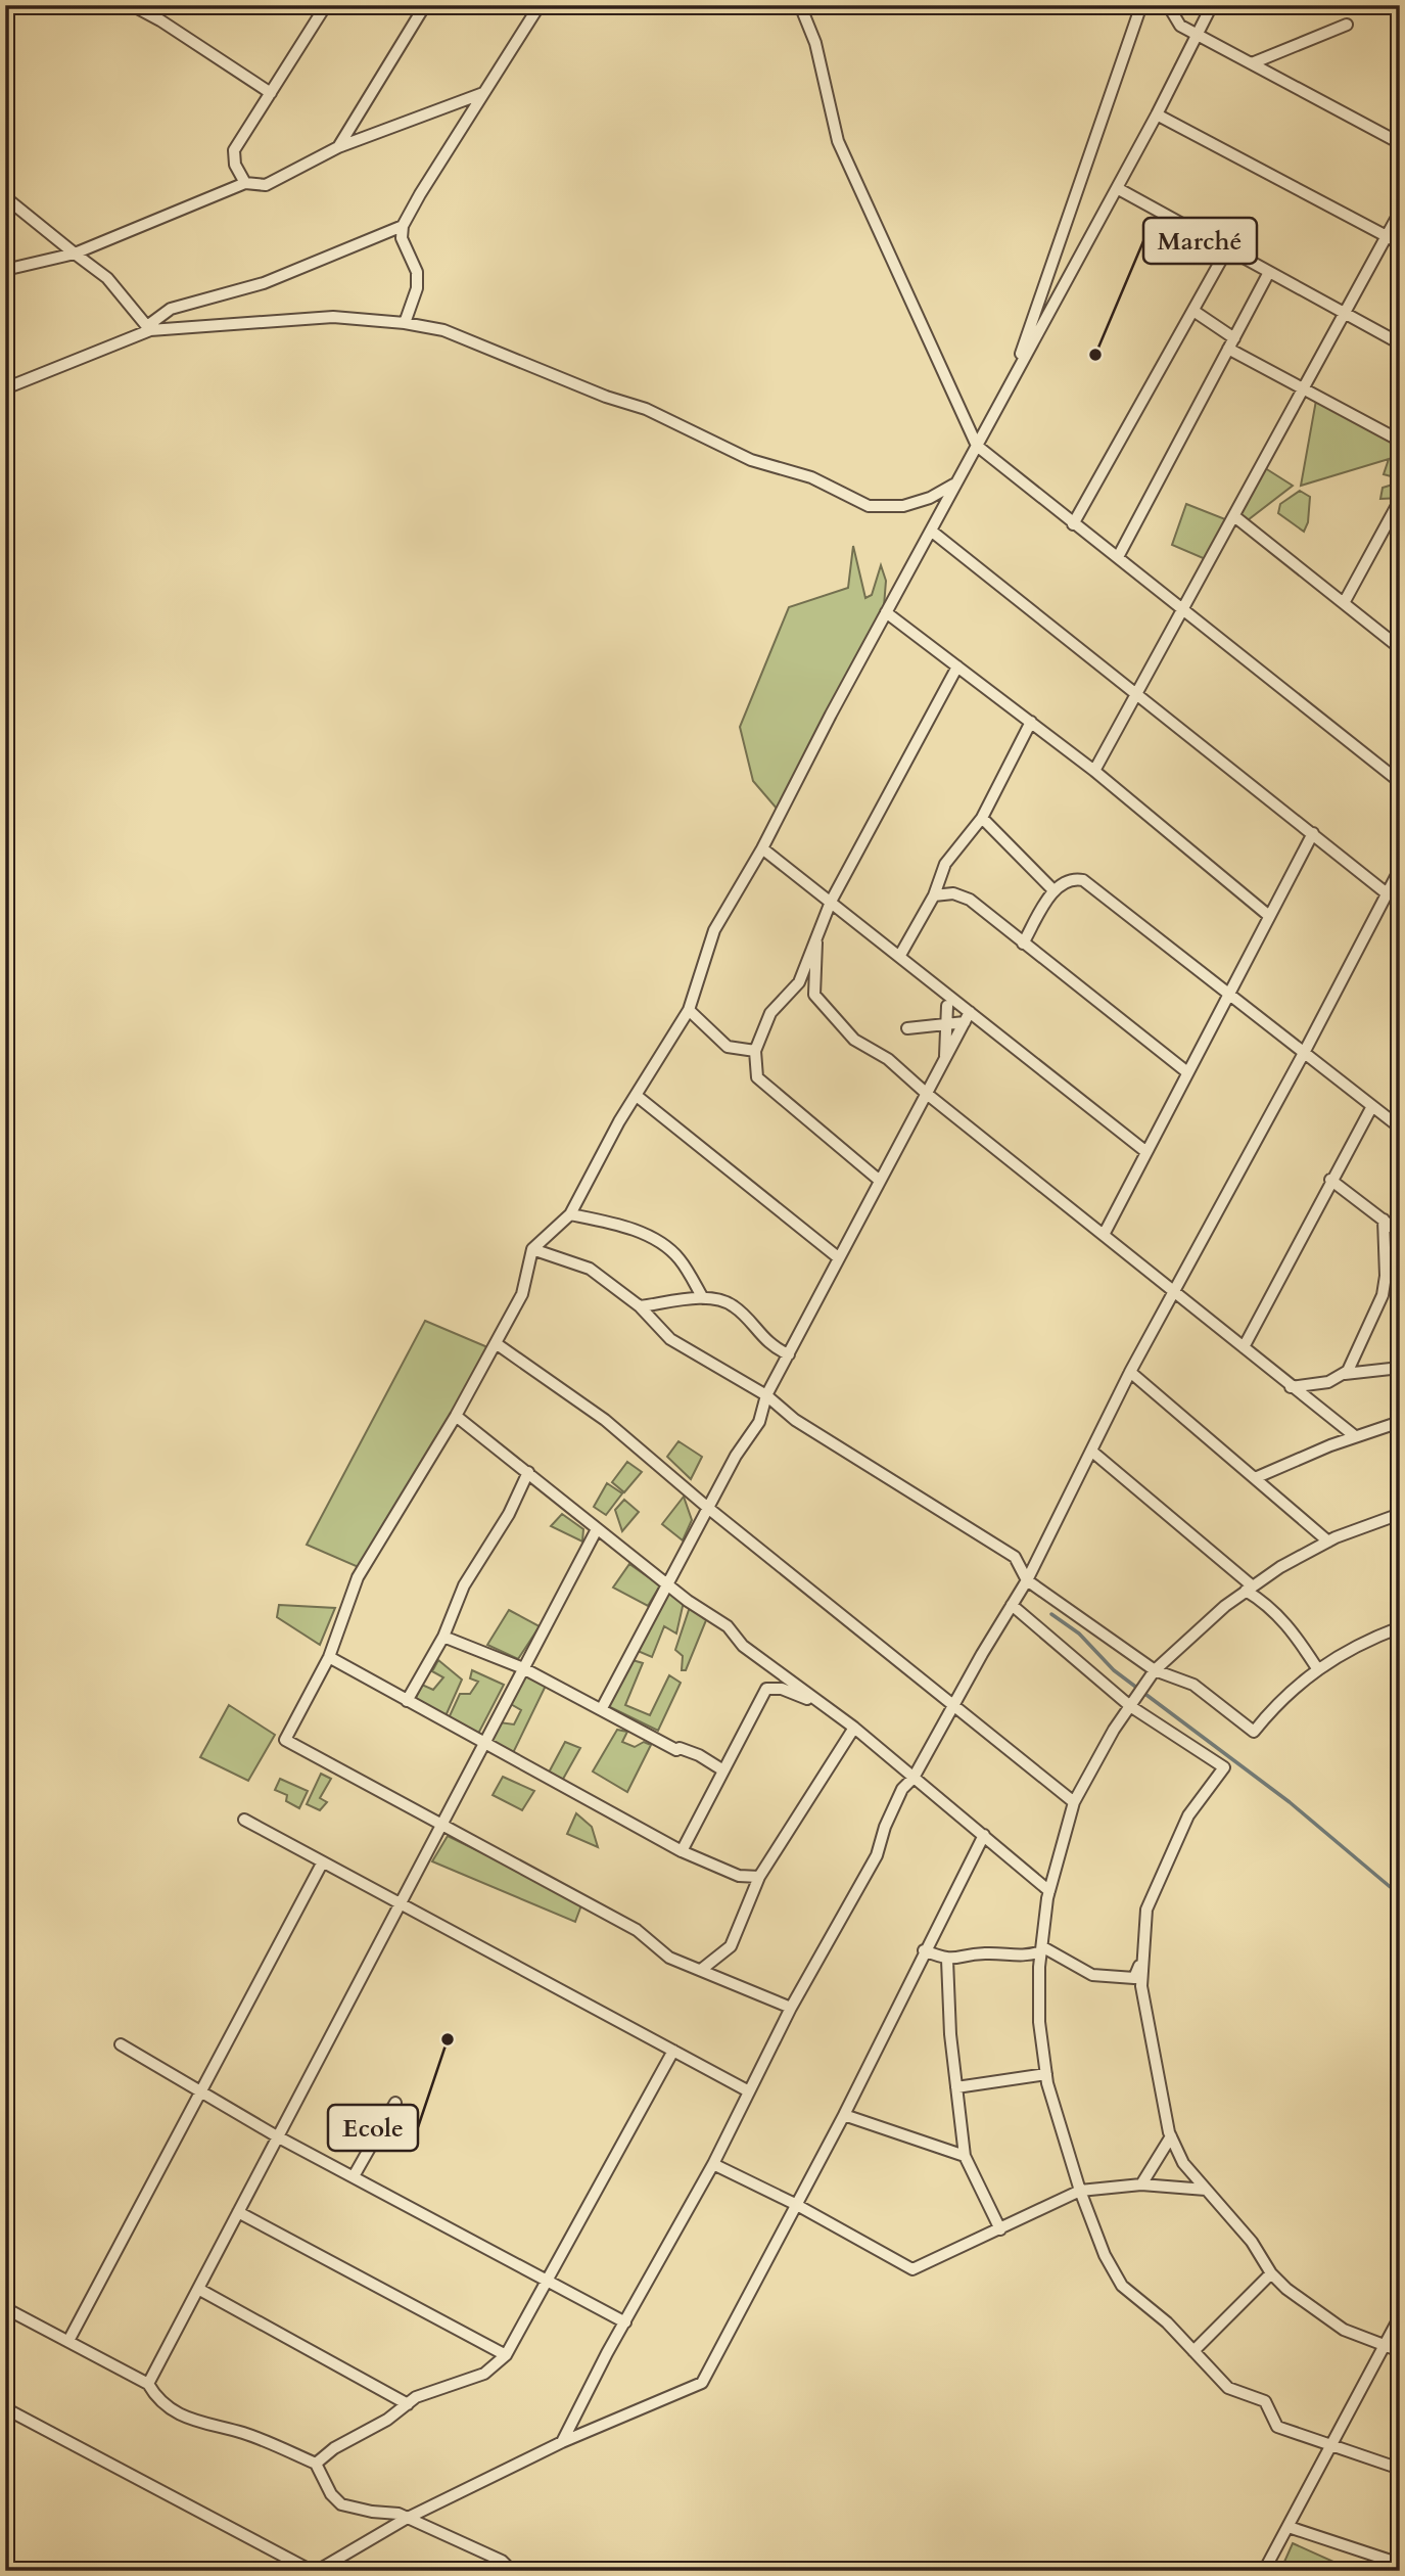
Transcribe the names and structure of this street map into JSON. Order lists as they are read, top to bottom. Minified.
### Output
{"places":["Marché","Ecole"]}
